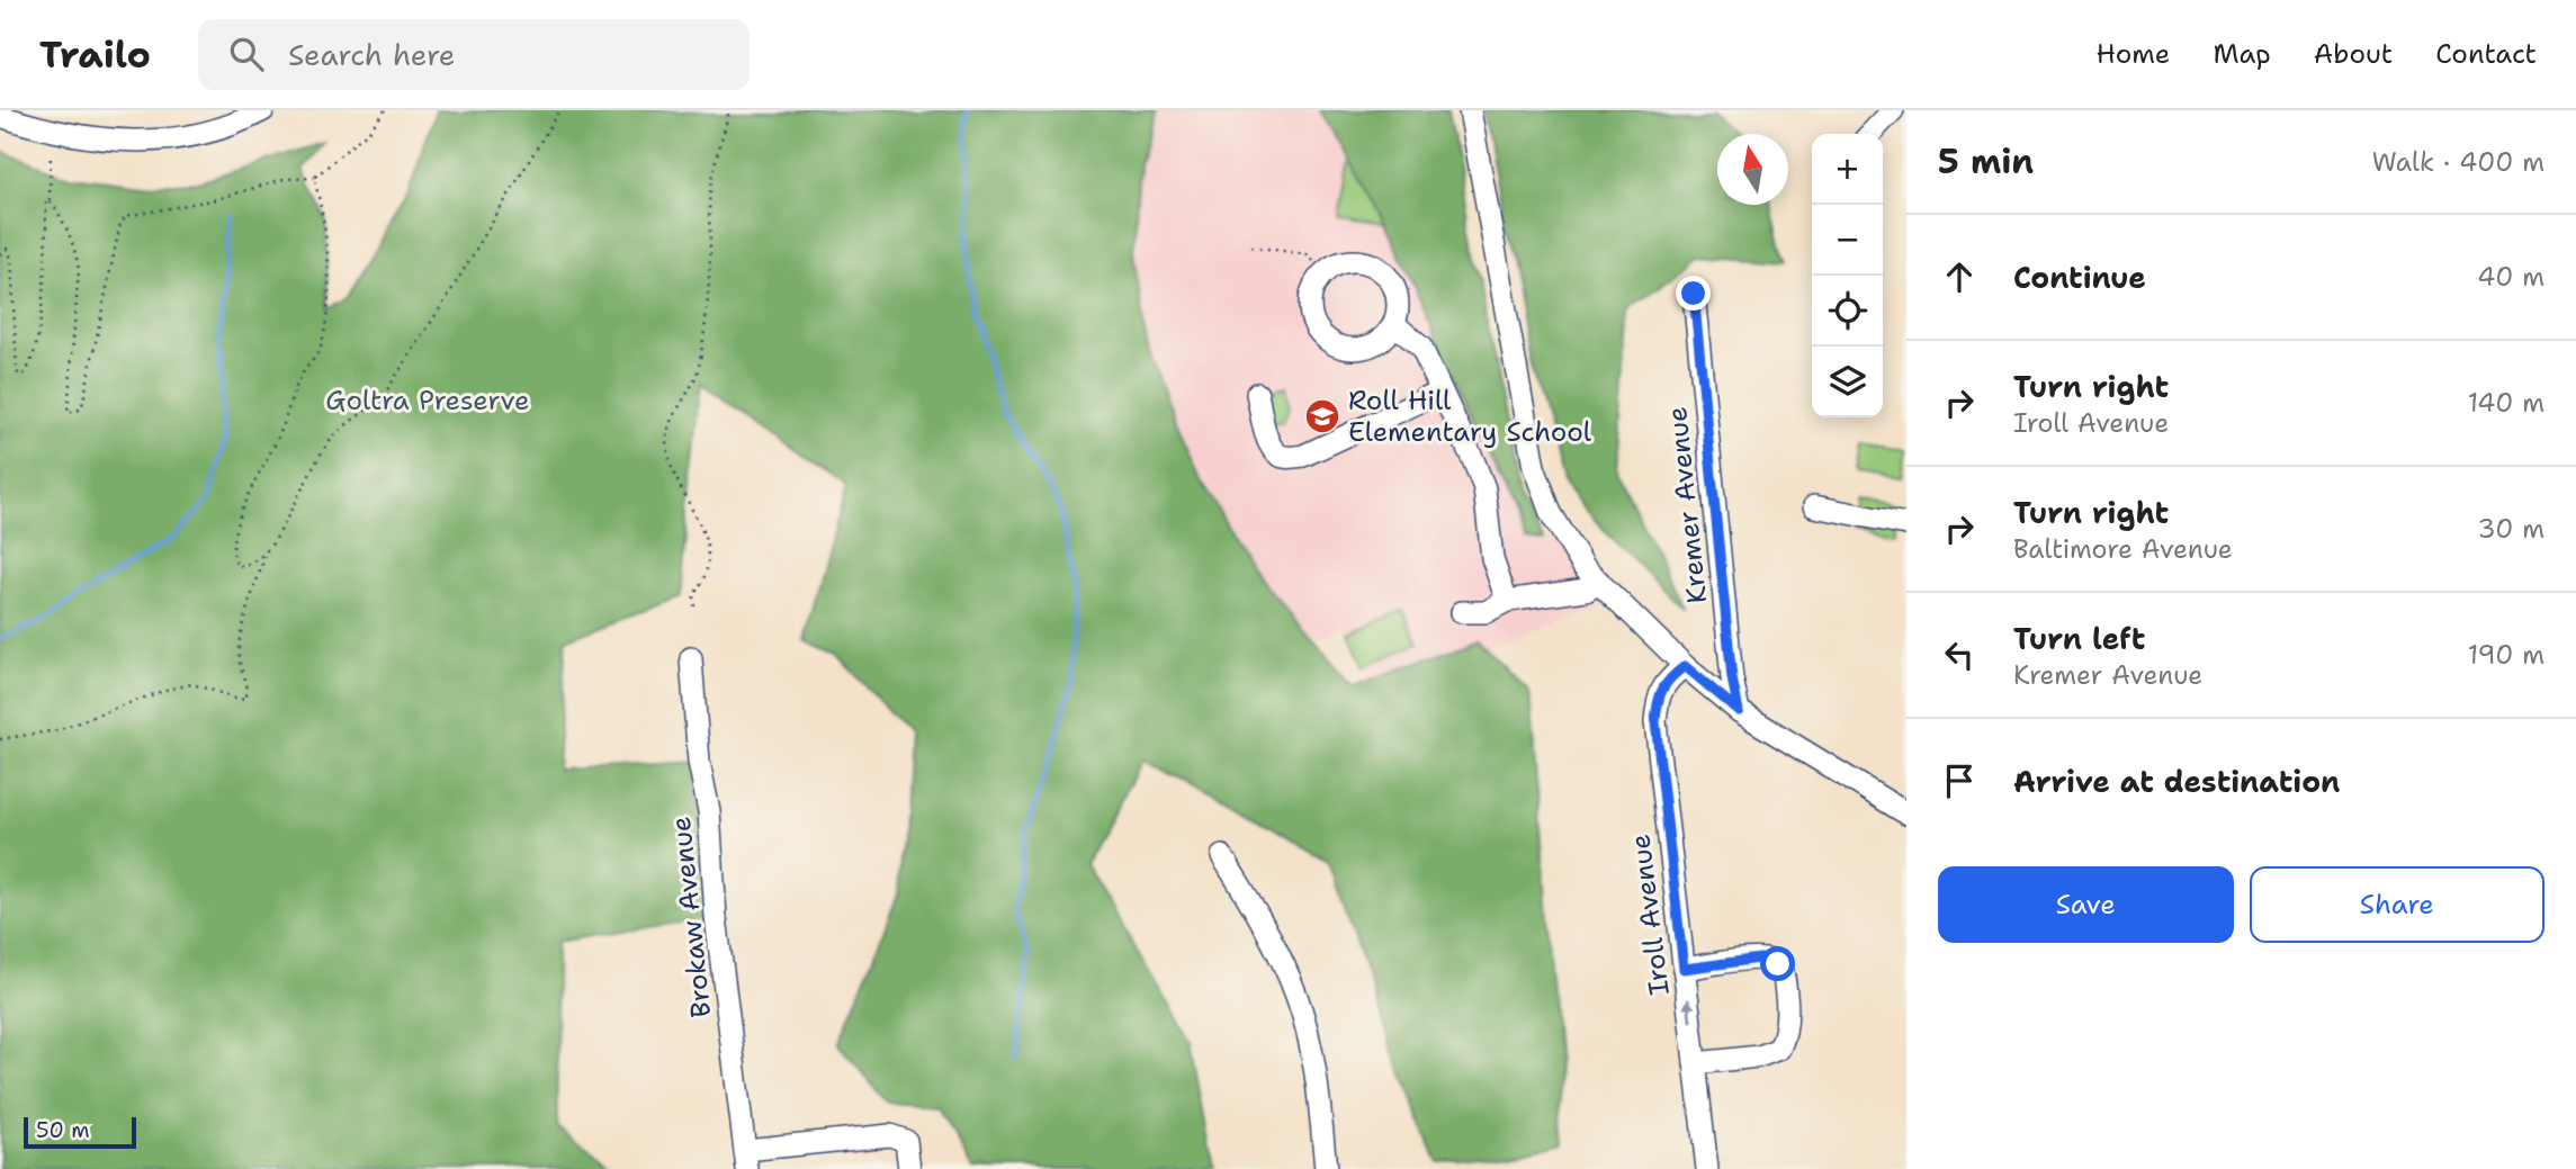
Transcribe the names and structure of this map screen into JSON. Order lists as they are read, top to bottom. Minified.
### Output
{"streets":{"street":["Kremer Avenue","Iroll Avenue","Brokaw Avenue"]},"parks":["Goltra Preserve"],"places":{"school or university":["Roll Hill Elementary School"]},"scale_bar":"50 m","north":"top","page":{"header":"Trailo","search":"Search here","nav":["Home","Map","About","Contact"],"heading":["5 min","Walk · 400 m"],"map_buttons":["+","−"],"list":[["Continue","40 m"],["Turn right","Iroll Avenue","140 m"],["Turn right","Baltimore Avenue","30 m"],["Turn left","Kremer Avenue","190 m"],"Arrive at destination"],"buttons":["Save","Share"],"scale":"50 m"}}
